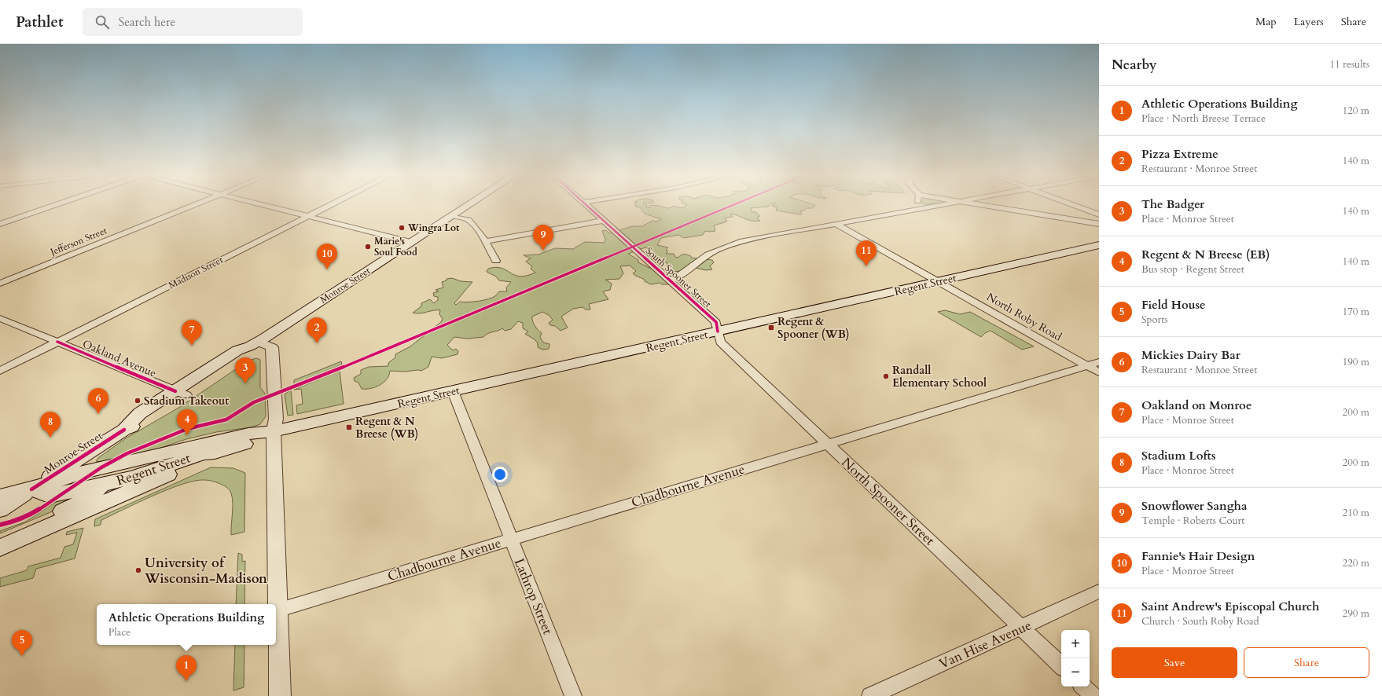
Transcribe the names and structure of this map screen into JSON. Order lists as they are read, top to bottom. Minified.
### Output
{"streets":{"main road":["Regent Street","Monroe Street"],"street":["Jefferson Street","Madison Street","South Spooner Street","North Roby Road","Oakland Avenue","Chadbourne Avenue","North Spooner Street","Lathrop Street","Van Hise Avenue"]},"crossings":[["Madison Street","Oakland Avenue"],["South Spooner Street","Regent Street"],["South Spooner Street","North Spooner Street"],["Regent Street","Monroe Street"],["Regent Street","North Roby Road"],["Regent Street","North Spooner Street"],["Regent Street","Lathrop Street"],["Monroe Street","Oakland Avenue"],["North Roby Road","Chadbourne Avenue"],["Chadbourne Avenue","North Spooner Street"],["Chadbourne Avenue","Lathrop Street"],["North Spooner Street","Van Hise Avenue"]],"places":{"other":["Wingra Lot","Marie's Soul Food","Randall Elementary School","Stadium Takeout","University of Wisconsin-Madison"],"transit":["Regent & Spooner (WB)","Regent & N Breese (WB)"]},"page":{"header":"Pathlet","search":"Search here","nav":["Map","Layers","Share"],"heading":["Nearby","11 results"],"list":[{"mark":"1","name":"Athletic Operations Building","note":"Place · North Breese Terrace","value":"120 m"},{"mark":"2","name":"Pizza Extreme","note":"Restaurant · Monroe Street","value":"140 m"},{"mark":"3","name":"The Badger","note":"Place · Monroe Street","value":"140 m"},{"mark":"4","name":"Regent & N Breese (EB)","note":"Bus stop · Regent Street","value":"140 m"},{"mark":"5","name":"Field House","note":"Sports","value":"170 m"},{"mark":"6","name":"Mickies Dairy Bar","note":"Restaurant · Monroe Street","value":"190 m"},{"mark":"7","name":"Oakland on Monroe","note":"Place · Monroe Street","value":"200 m"},{"mark":"8","name":"Stadium Lofts","note":"Place · Monroe Street","value":"200 m"},{"mark":"9","name":"Snowflower Sangha","note":"Temple · Roberts Court","value":"210 m"},{"mark":"10","name":"Fannie's Hair Design","note":"Place · Monroe Street","value":"220 m"},{"mark":"11","name":"Saint Andrew's Episcopal Church","note":"Church · South Roby Road","value":"290 m"}],"pins":["9","11","10","2","7","3","6","4","8","5","1"],"popup":["Athletic Operations Building","Place"],"map_buttons":["+","−"],"buttons":["Save","Share"]}}
